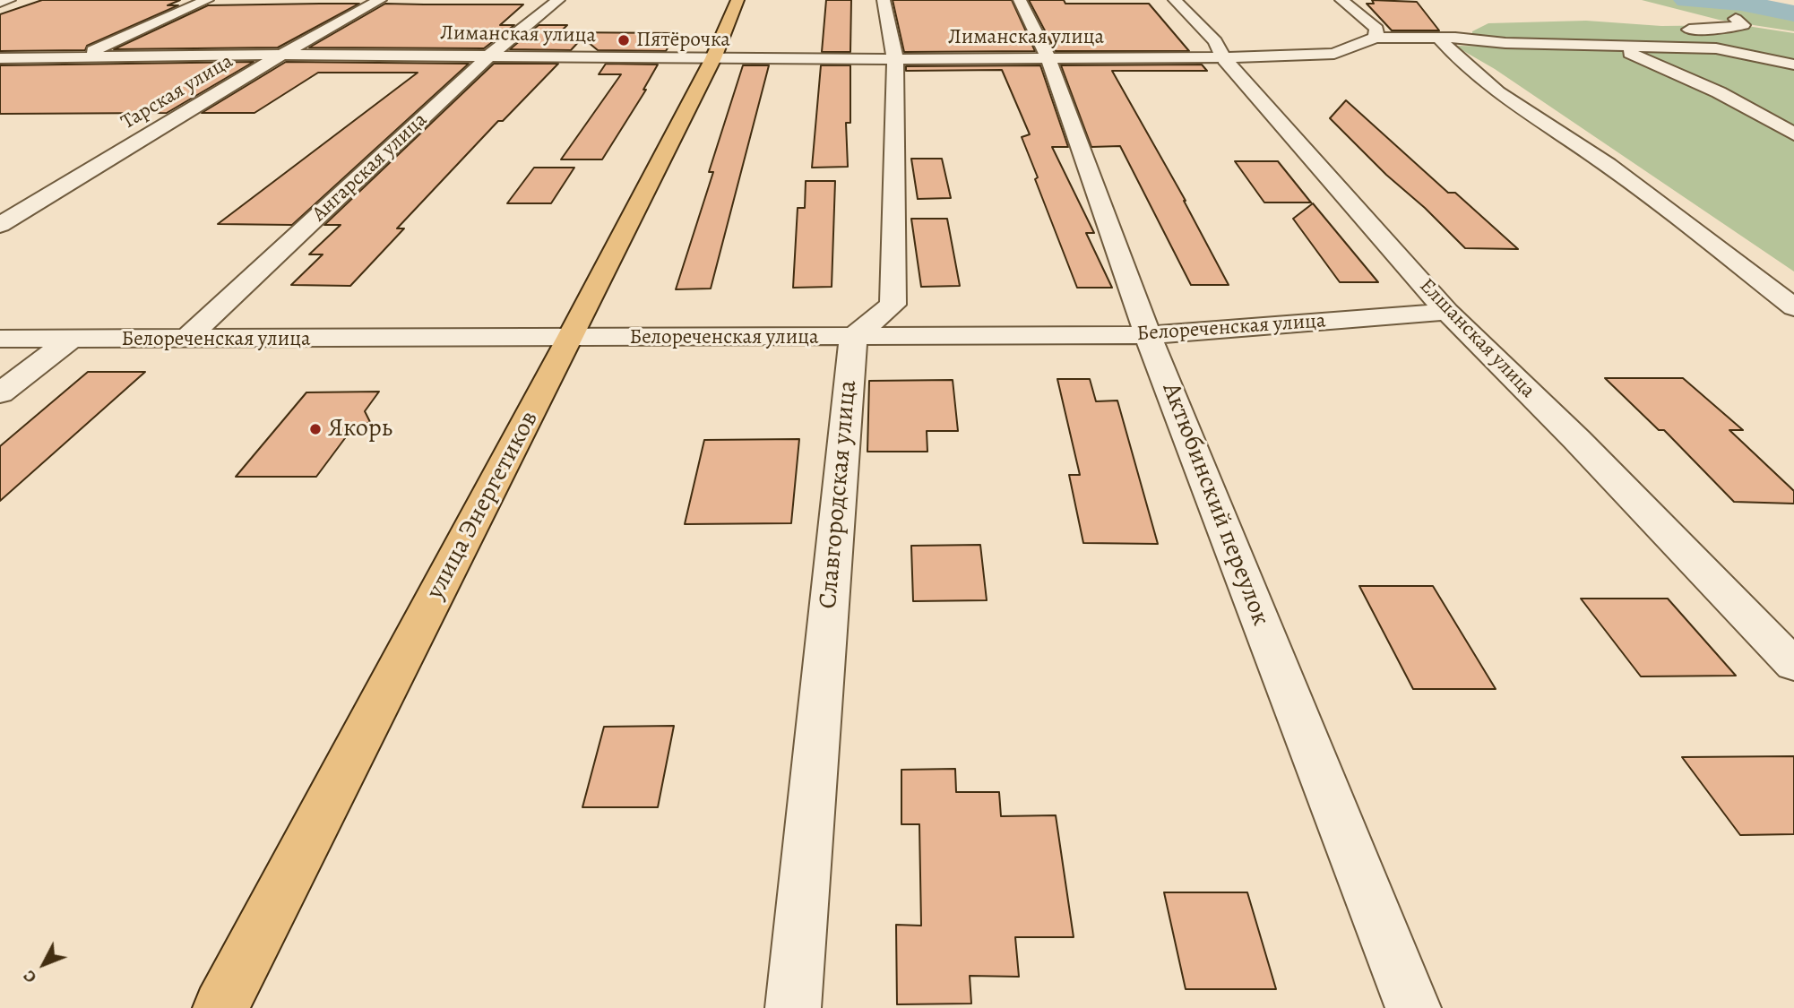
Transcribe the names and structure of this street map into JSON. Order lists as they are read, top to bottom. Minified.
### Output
{"streets":{"main road":["улица Энергетиков"],"street":["Лиманская улица","Тарская улица","Ангарская улица","Белореченская улица","Елшанская улица","Славгородская улица","Актюбинский переулок"]},"crossings":[["Лиманская улица","Тарская улица"],["Лиманская улица","Ангарская улица"],["Лиманская улица","Елшанская улица"],["Лиманская улица","Актюбинский переулок"],["Лиманская улица","улица Энергетиков"],["Ангарская улица","Белореченская улица"],["Белореченская улица","Елшанская улица"],["Белореченская улица","Славгородская улица"],["Белореченская улица","Актюбинский переулок"],["Белореченская улица","улица Энергетиков"]],"places":["Пятёрочка","Якорь"],"north":"bottom left"}
